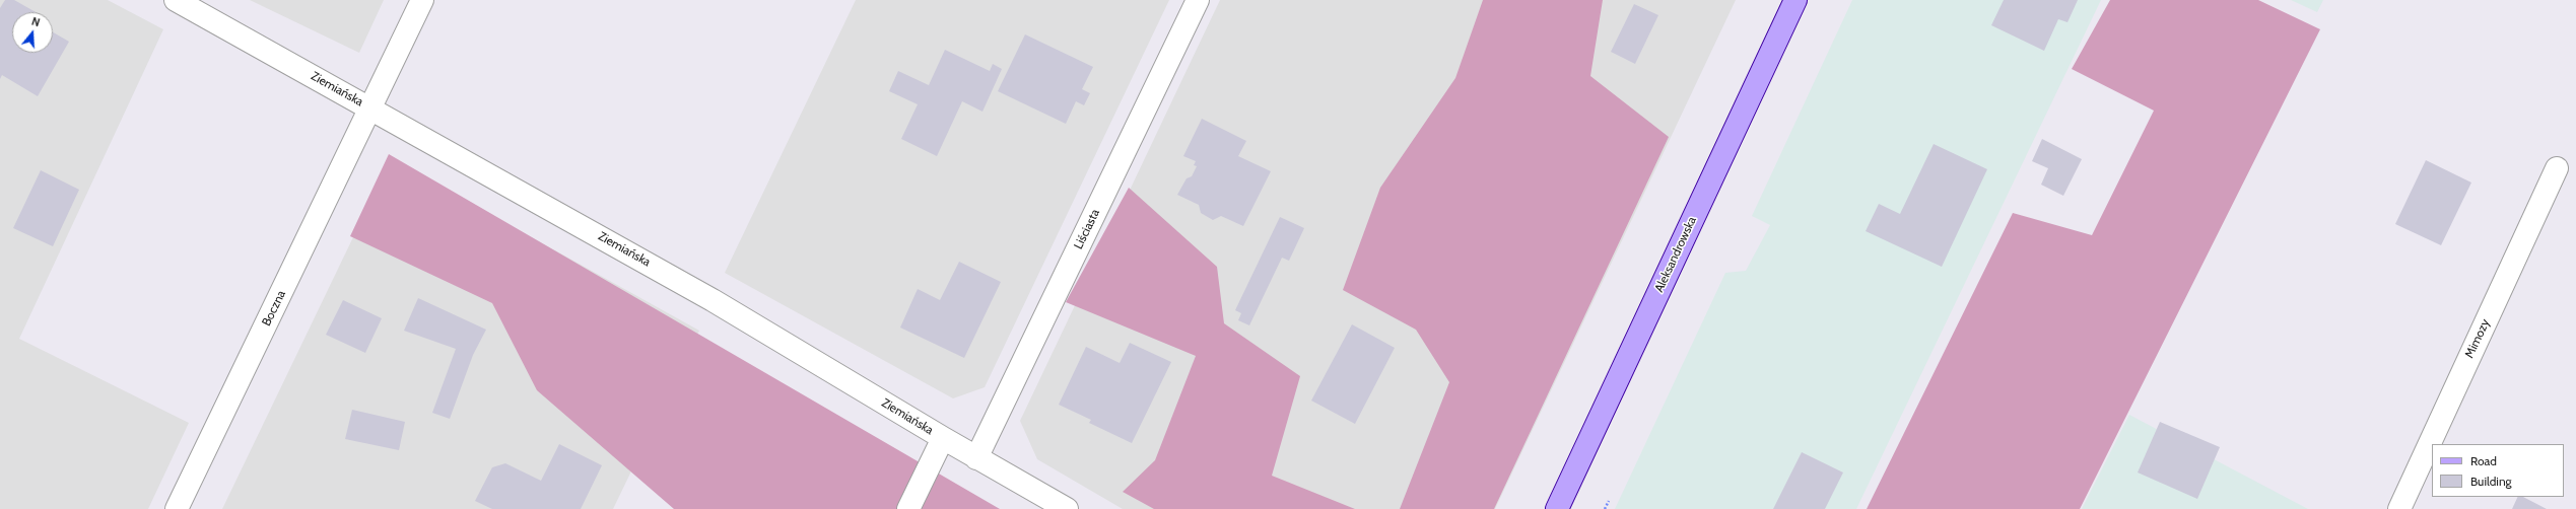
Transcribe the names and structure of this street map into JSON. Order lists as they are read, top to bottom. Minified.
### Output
{"streets":{"main road":["Aleksandrowska"],"street":["Ziemiańska","Liściasta","Boczna","Mimozy"]},"crossings":[["Ziemiańska","Liściasta"],["Ziemiańska","Boczna"]],"legend":["Road","Building"],"north":"top"}
